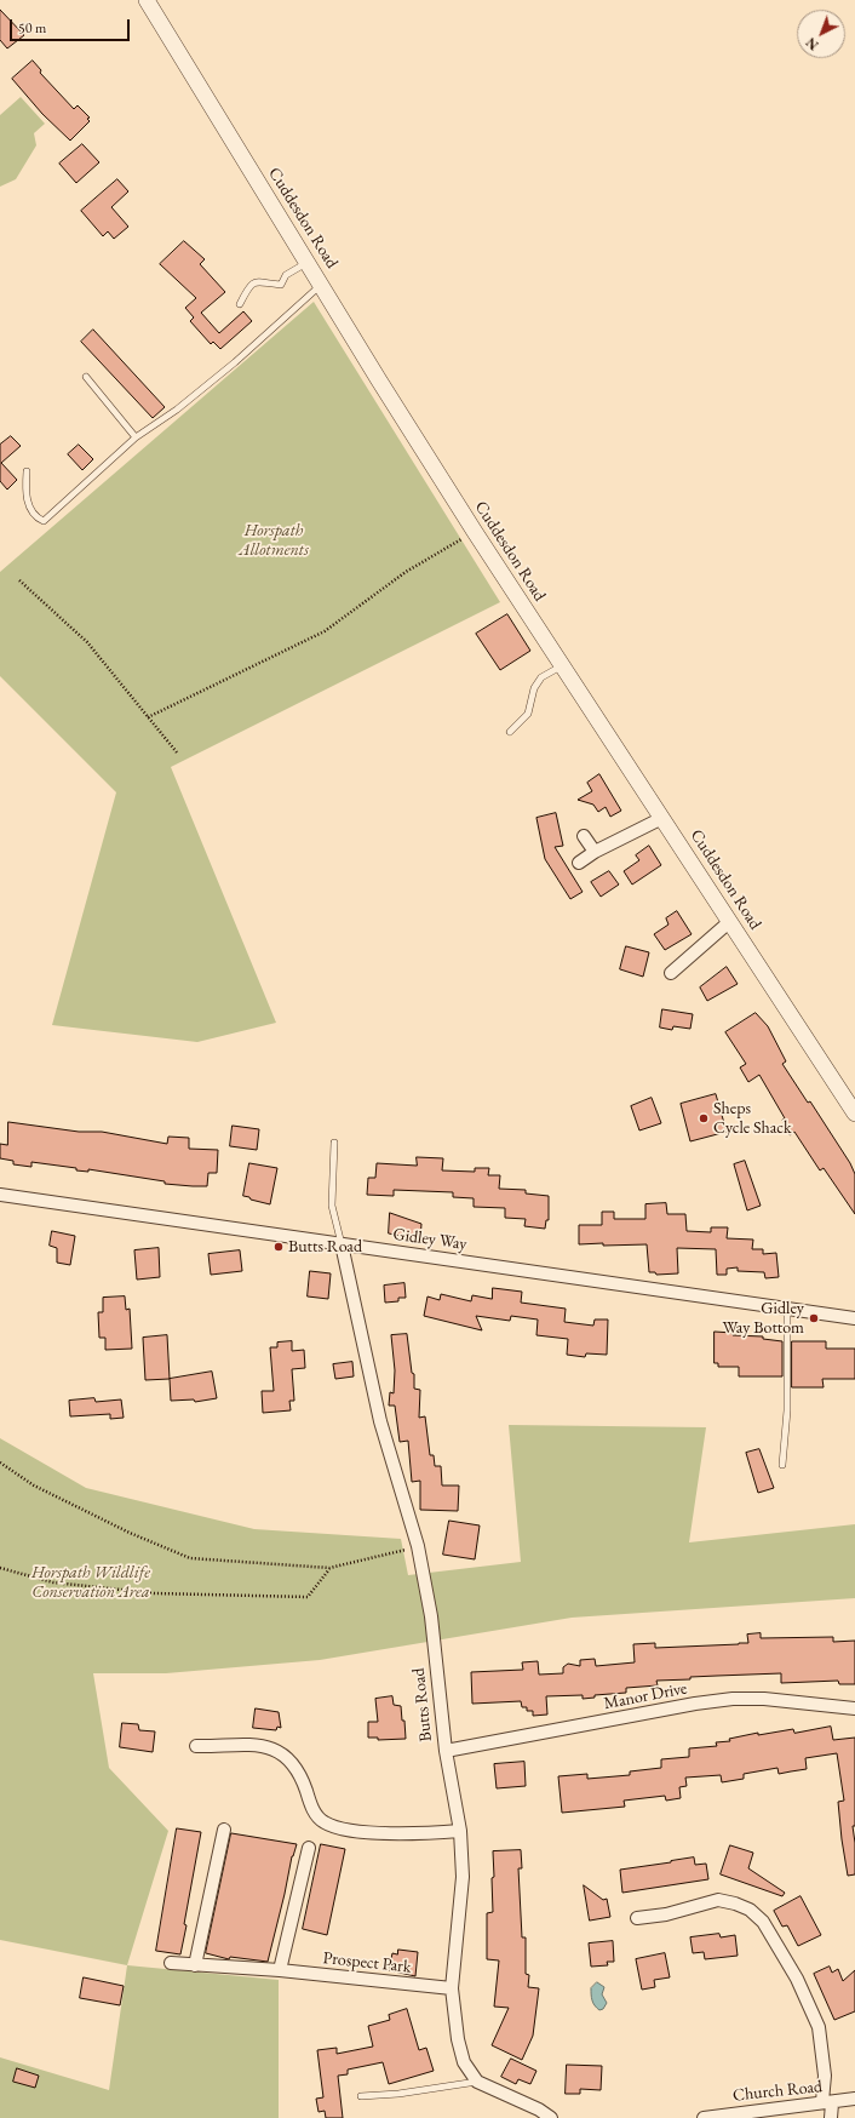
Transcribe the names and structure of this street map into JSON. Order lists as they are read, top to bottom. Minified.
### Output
{"streets":{"street":["Cuddesdon Road","Gidley Way","Manor Drive","Butts Road","Prospect Park","Church Road"]},"crossings":[["Gidley Way","Butts Road"],["Manor Drive","Butts Road"],["Butts Road","Prospect Park"]],"parks":["Horspath Allotments","Horspath Wildlife Conservation Area"],"places":["Sheps Cycle Shack","Butts Road","Gidley Way Bottom"],"scale_bar":"50 m","north":"bottom left"}
